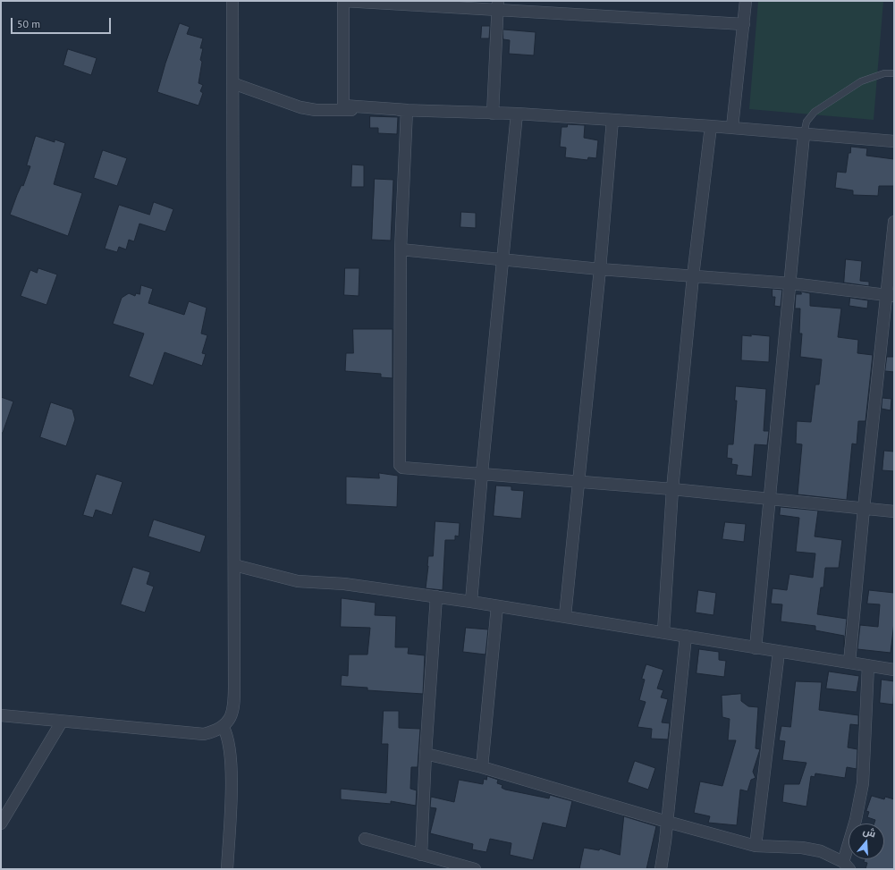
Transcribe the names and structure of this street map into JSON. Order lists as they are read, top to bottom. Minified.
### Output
{"scale_bar":"50 m","north":"top"}
